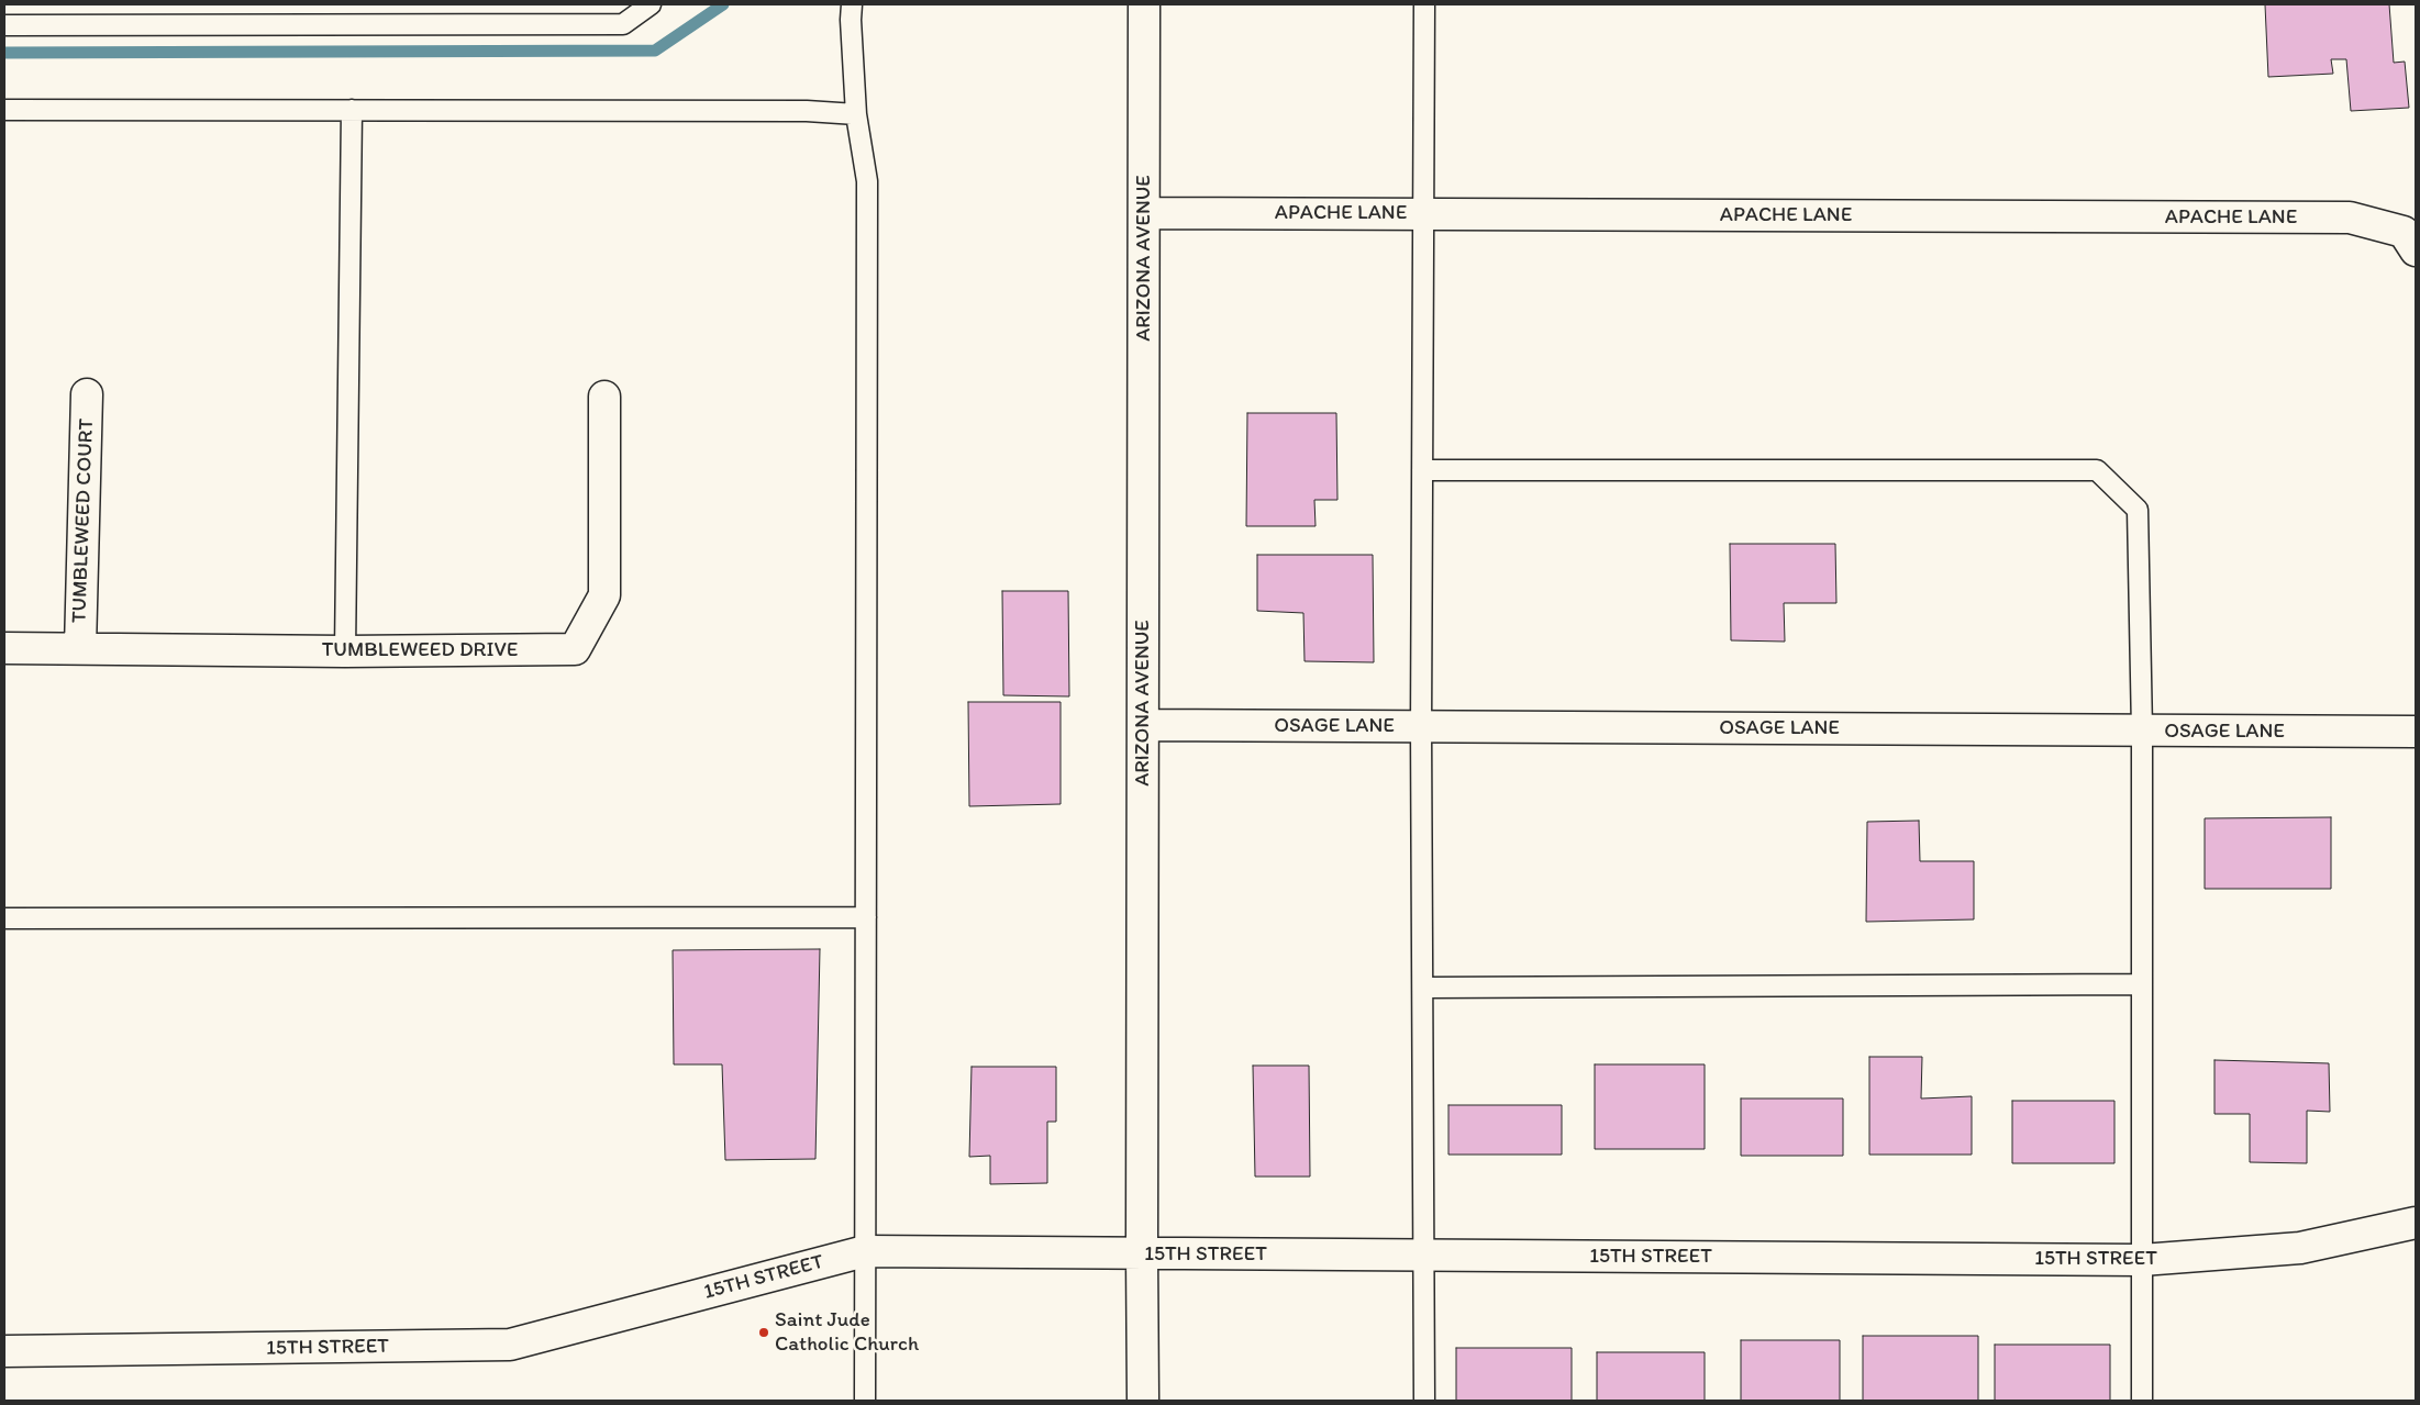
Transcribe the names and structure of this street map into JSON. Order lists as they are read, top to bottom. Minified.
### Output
{"streets":{"street":["APACHE LANE","ARIZONA AVENUE","TUMBLEWEED COURT","TUMBLEWEED DRIVE","OSAGE LANE","15TH STREET"]},"crossings":[["APACHE LANE","ARIZONA AVENUE"],["ARIZONA AVENUE","OSAGE LANE"],["ARIZONA AVENUE","15TH STREET"],["TUMBLEWEED COURT","TUMBLEWEED DRIVE"]],"places":["Saint Jude Catholic Church"]}
